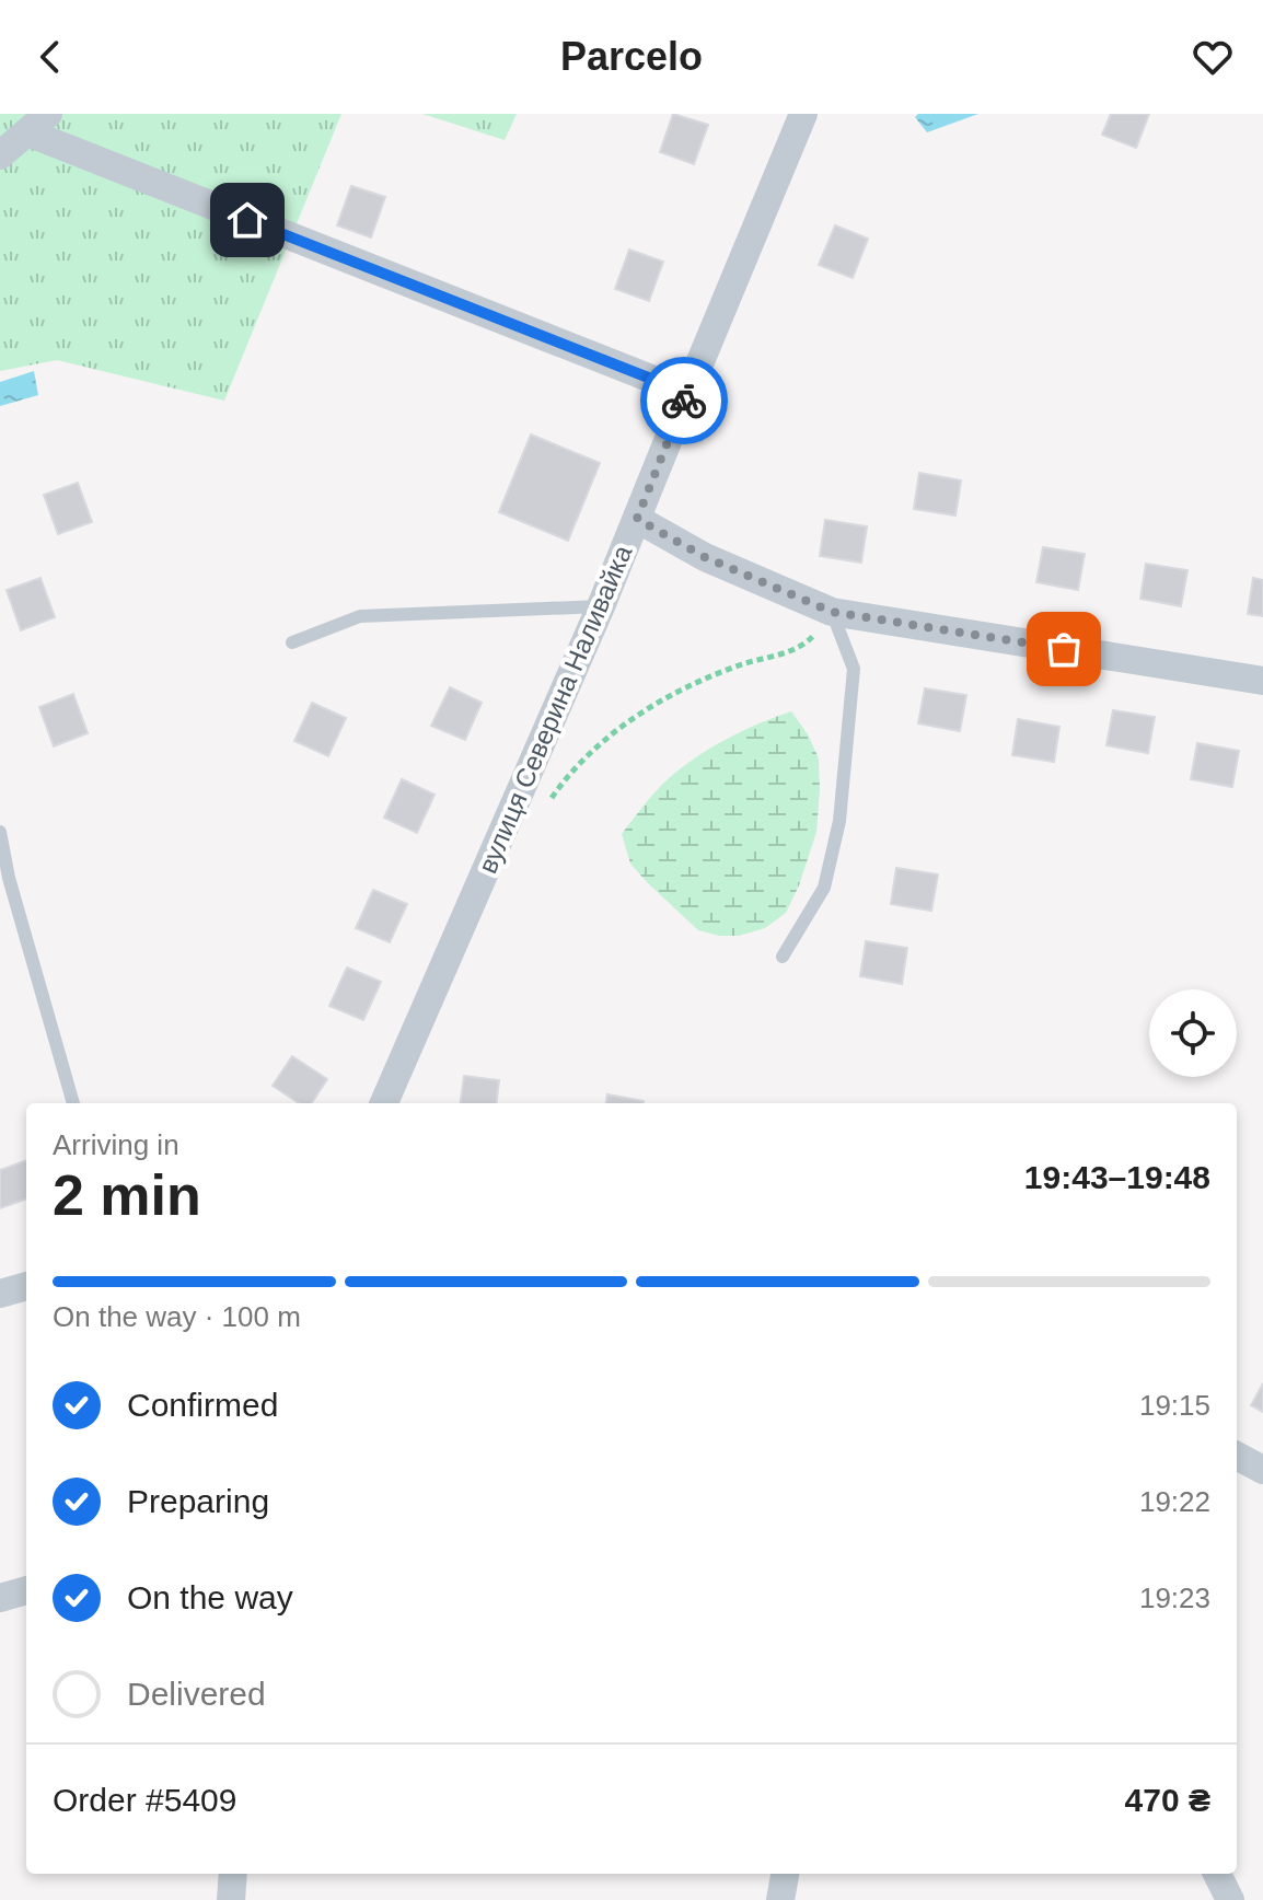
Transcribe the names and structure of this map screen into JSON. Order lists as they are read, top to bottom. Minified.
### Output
{"streets":{"street":["вулиця Северина Наливайка"]},"page":{"header":"Parcelo","heading":["2 min","Arriving in","19:43–19:48"],"panel":["Order #5409","470 ₴"],"bar":"On the way · 100 m","list":[["Confirmed","19:15"],["Preparing","19:22"],["On the way","19:23"],"Delivered"]}}
